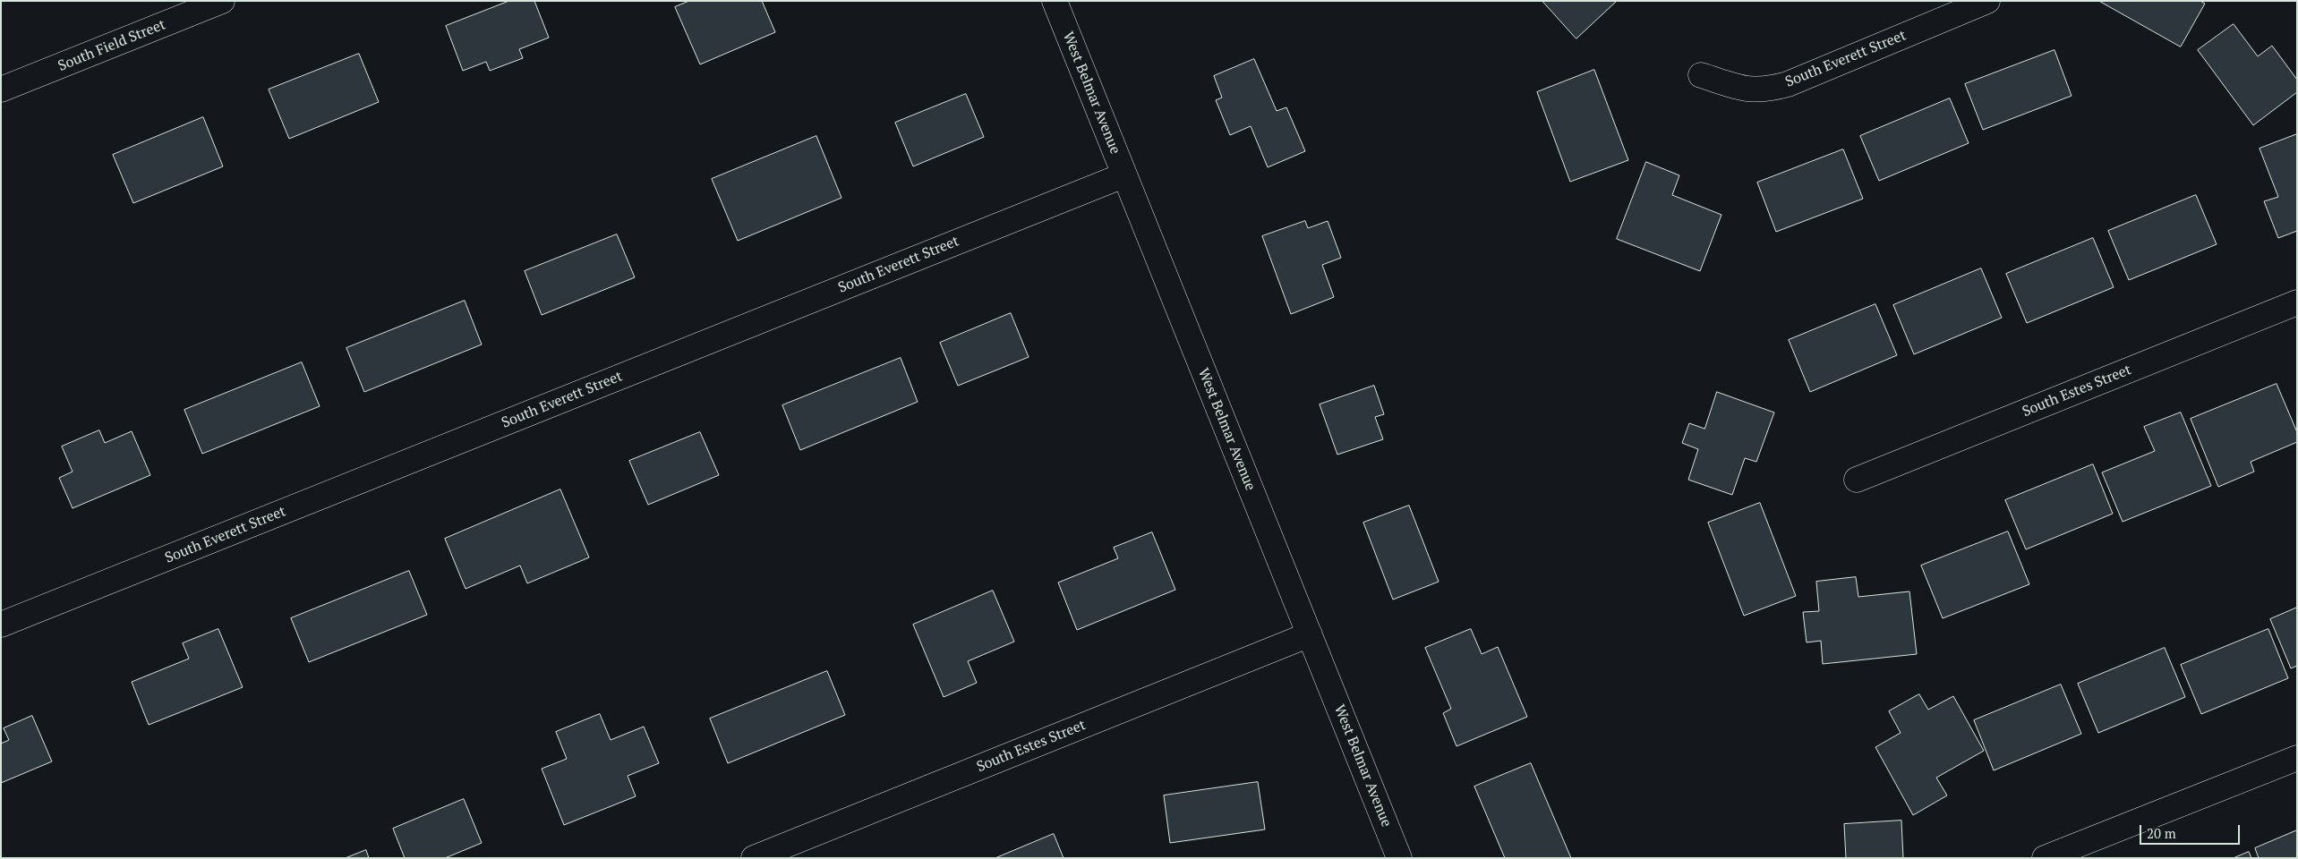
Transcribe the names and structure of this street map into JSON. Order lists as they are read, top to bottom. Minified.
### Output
{"streets":{"street":["South Field Street","South Everett Street","West Belmar Avenue","South Estes Street"]},"crossings":[["South Everett Street","West Belmar Avenue"],["West Belmar Avenue","South Estes Street"]],"scale_bar":"20 m"}
